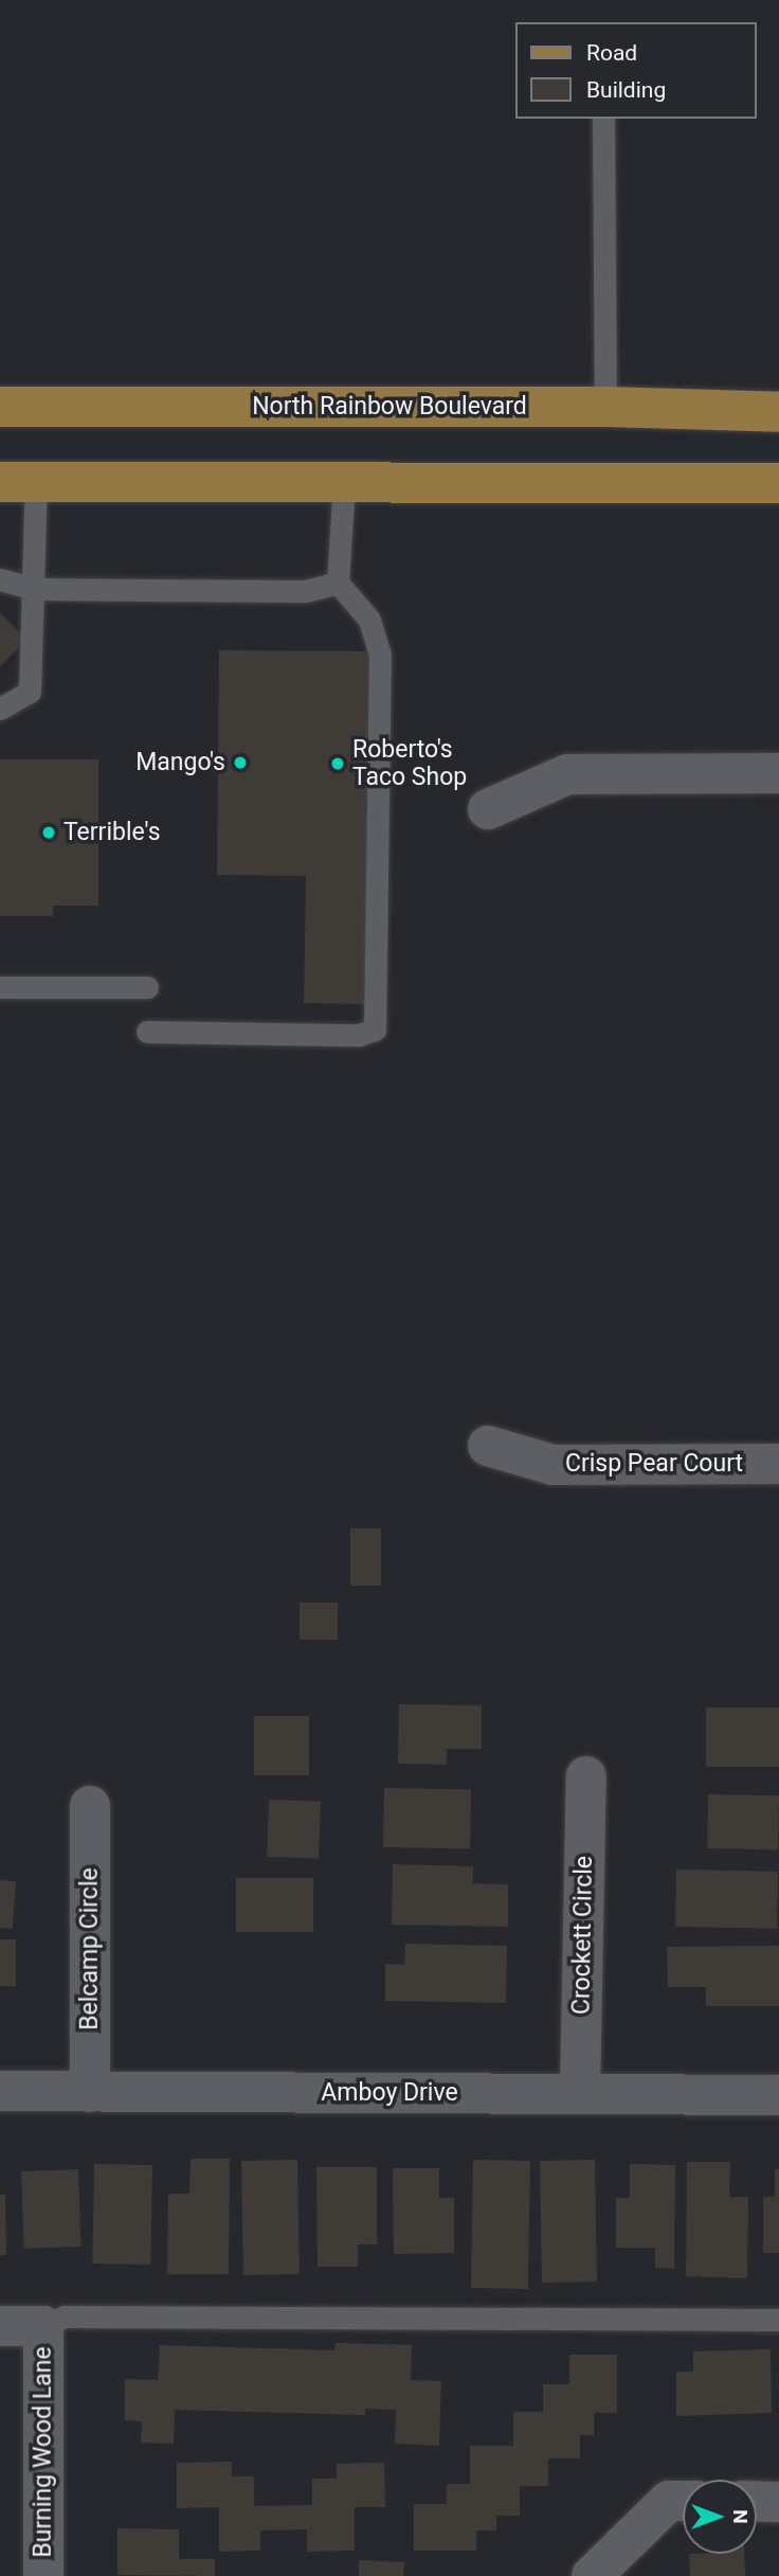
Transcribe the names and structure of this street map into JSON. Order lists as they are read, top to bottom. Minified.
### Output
{"streets":{"main road":["North Rainbow Boulevard"],"street":["Crisp Pear Court","Crockett Circle","Belcamp Circle","Amboy Drive","Burning Wood Lane"]},"crossings":[["Crockett Circle","Amboy Drive"],["Belcamp Circle","Amboy Drive"]],"places":["Mango's","Roberto's Taco Shop","Terrible's"],"legend":["Road","Building"],"north":"right"}
